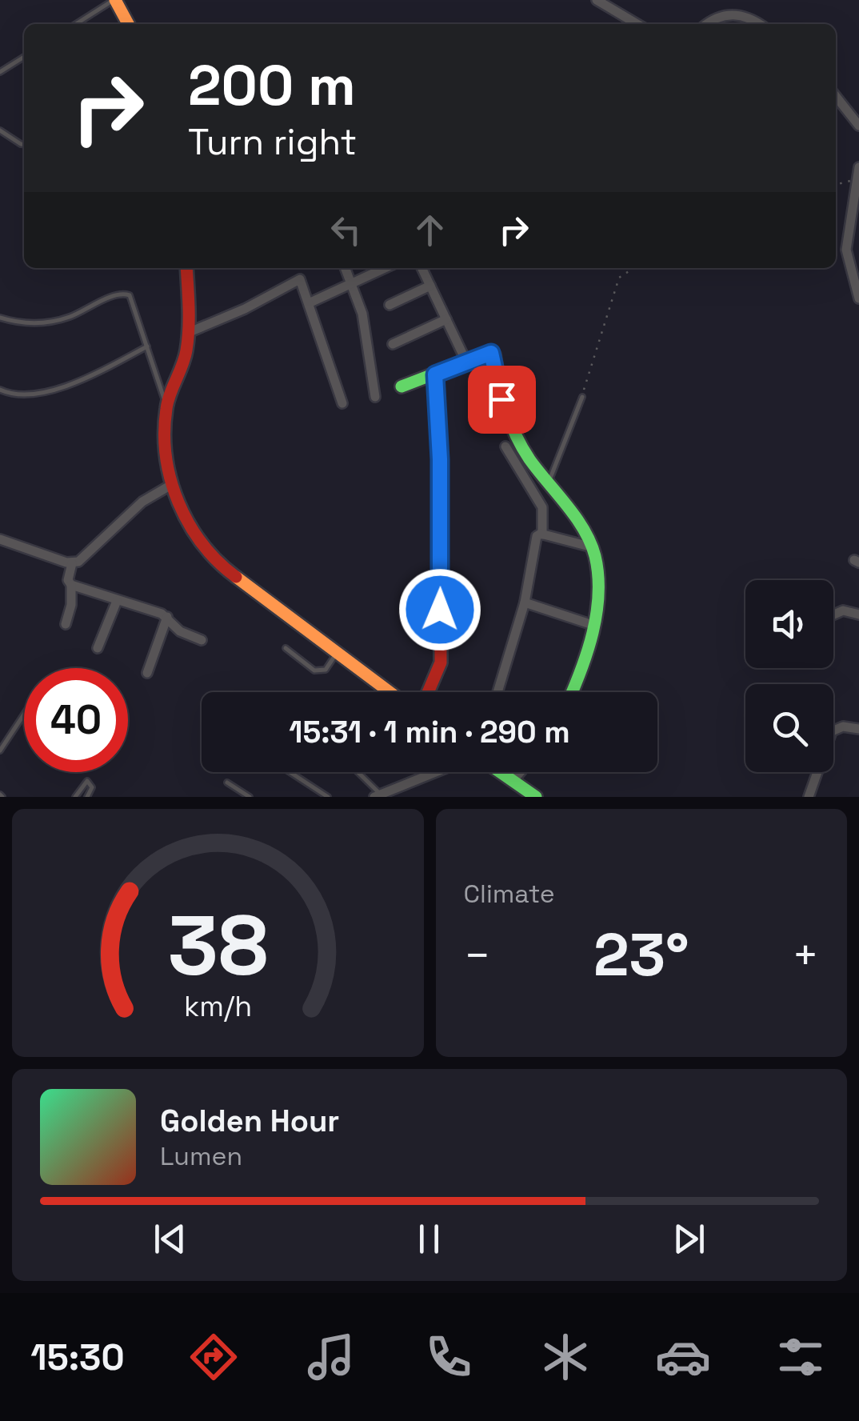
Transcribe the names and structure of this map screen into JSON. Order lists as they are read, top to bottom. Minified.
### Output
{"page":{"turn":["200 m","Turn right"],"limit":"40","trip":"15:31 · 1 min · 290 m","tile":"Climate","heat":["−","23°","+"],"song":["Golden Hour","Lumen"],"tabs":"15:30","gauge":["38","km/h"]}}
